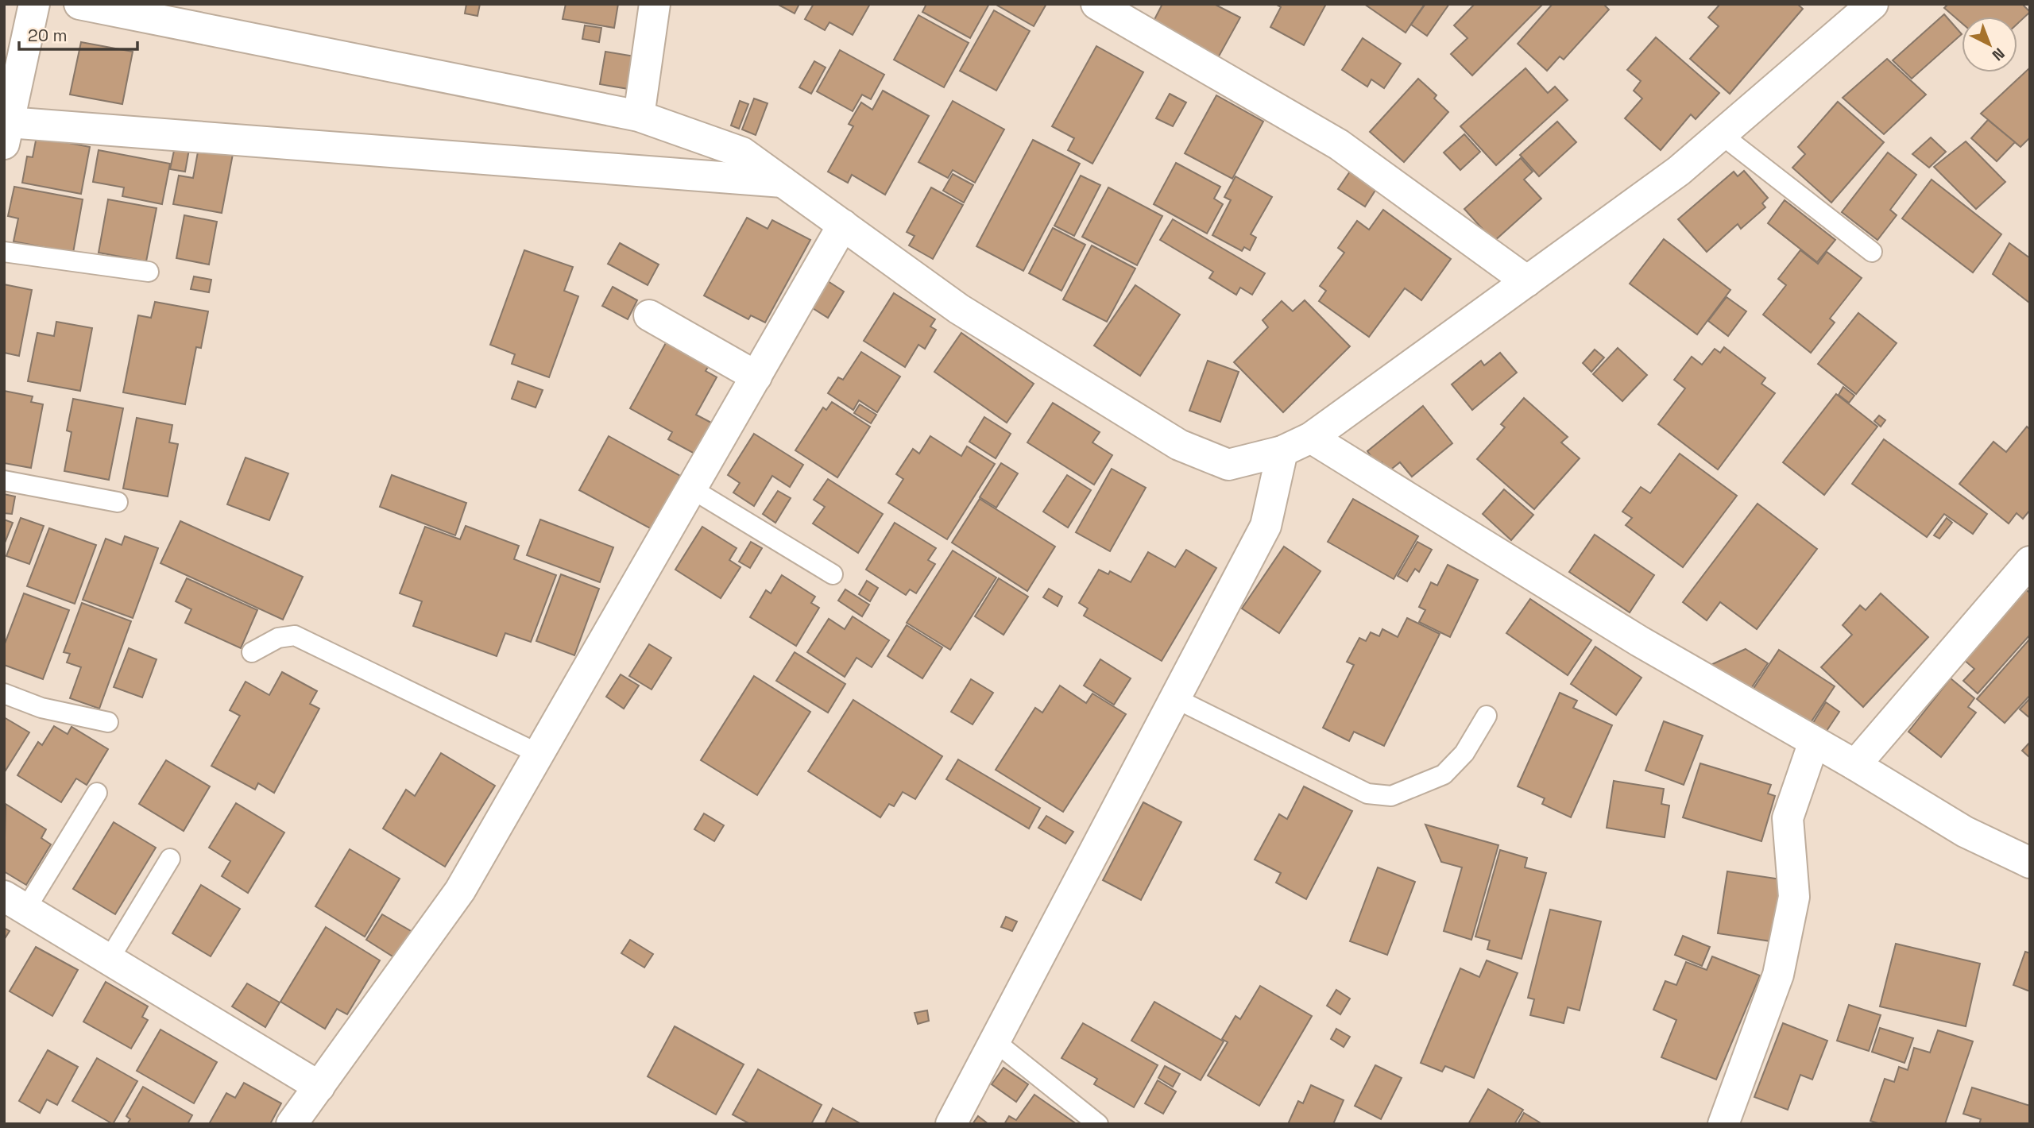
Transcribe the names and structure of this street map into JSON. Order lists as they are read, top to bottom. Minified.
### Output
{"scale_bar":"20 m","north":"bottom right"}
